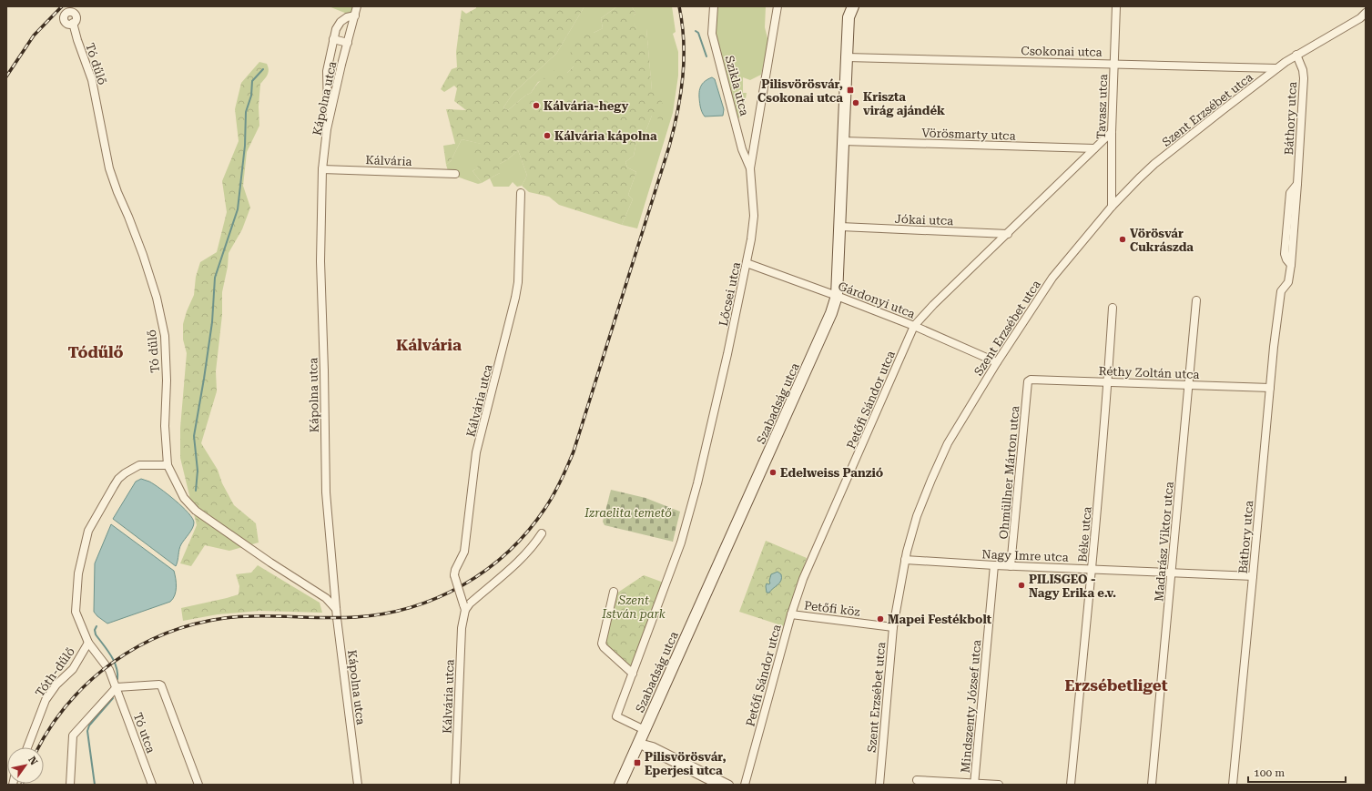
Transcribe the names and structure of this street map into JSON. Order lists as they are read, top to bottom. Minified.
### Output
{"streets":{"street":["Csokonai utca","Tó dűlő","Szikla utca","Kápolna utca","Tavasz utca","Szent Erzsébet utca","Báthory utca","Vörösmarty utca","Kálvária","Jókai utca","Lőcsei utca","Gárdonyi utca","Réthy Zoltán utca","Petőfi Sándor utca","Kálvária utca","Szabadság utca","Ohmüllner Márton utca","Béke utca","Madarász Viktor utca","Nagy Imre utca","Petőfi köz","Tóth-dűlő","Mindszenty József utca","Tó utca"]},"crossings":[["Csokonai utca","Tavasz utca"],["Csokonai utca","Szent Erzsébet utca"],["Csokonai utca","Szabadság utca"],["Tó dűlő","Kápolna utca"],["Tó dűlő","Tó utca"],["Szikla utca","Lőcsei utca"],["Kápolna utca","Kálvária"],["Tavasz utca","Szent Erzsébet utca"],["Tavasz utca","Petőfi Sándor utca"],["Szent Erzsébet utca","Báthory utca"],["Szent Erzsébet utca","Gárdonyi utca"],["Szent Erzsébet utca","Nagy Imre utca"],["Szent Erzsébet utca","Petőfi köz"],["Báthory utca","Réthy Zoltán utca"],["Báthory utca","Nagy Imre utca"],["Vörösmarty utca","Petőfi Sándor utca"],["Vörösmarty utca","Szabadság utca"],["Jókai utca","Petőfi Sándor utca"],["Jókai utca","Szabadság utca"],["Lőcsei utca","Gárdonyi utca"],["Gárdonyi utca","Petőfi Sándor utca"],["Gárdonyi utca","Szabadság utca"],["Réthy Zoltán utca","Ohmüllner Márton utca"],["Réthy Zoltán utca","Béke utca"],["Réthy Zoltán utca","Madarász Viktor utca"],["Petőfi Sándor utca","Petőfi köz"],["Ohmüllner Márton utca","Nagy Imre utca"],["Béke utca","Nagy Imre utca"],["Madarász Viktor utca","Nagy Imre utca"],["Nagy Imre utca","Mindszenty József utca"],["Tóth-dűlő","Tó utca"]],"districts":["Kálvária","Tódűlő","Erzsébetliget"],"parks":["Izraelita temető","Szent István park"],"places":{"transit":["Pilisvörösvár, Csokonai utca","Pilisvörösvár, Eperjesi utca"],"other":["Kriszta virág ajándék","Kálvária-hegy","Kálvária kápolna","Vörösvár Cukrászda","Edelweiss Panzió","PILISGEO - Nagy Erika e.v.","Mapei Festékbolt"]},"scale_bar":"100 m","north":"top right"}
